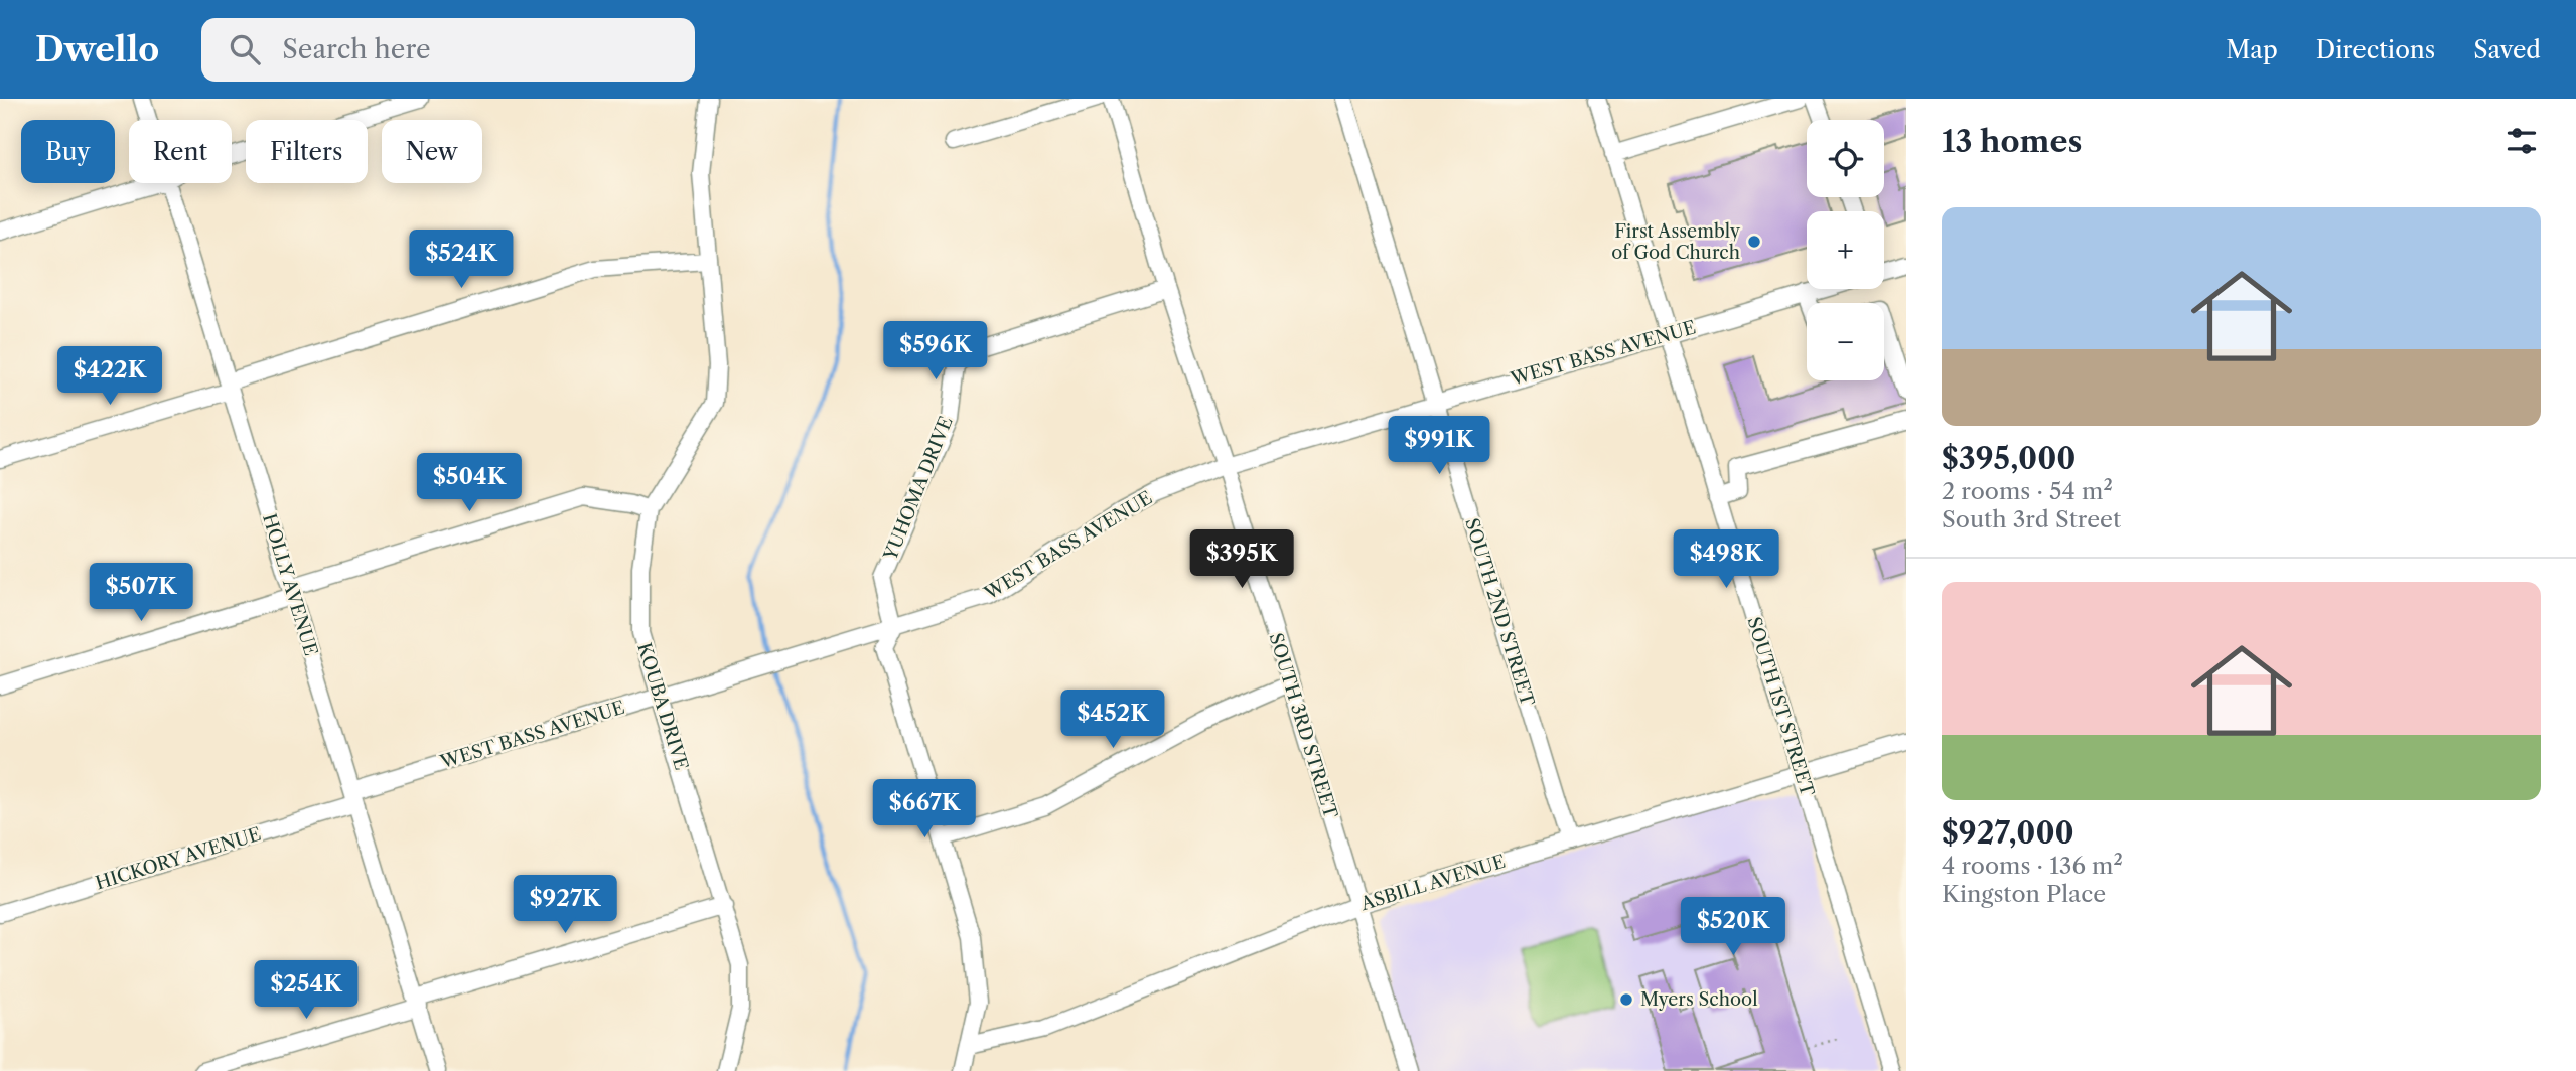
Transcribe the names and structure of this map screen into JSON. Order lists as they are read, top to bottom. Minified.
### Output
{"streets":{"street":["WEST BASS AVENUE","YUHOMA DRIVE","HOLLY AVENUE","SOUTH 2ND STREET","KOUBA DRIVE","SOUTH 1ST STREET","SOUTH 3RD STREET","HICKORY AVENUE","ASBILL AVENUE"]},"crossings":[["WEST BASS AVENUE","YUHOMA DRIVE"],["WEST BASS AVENUE","HOLLY AVENUE"],["WEST BASS AVENUE","SOUTH 2ND STREET"],["WEST BASS AVENUE","KOUBA DRIVE"],["WEST BASS AVENUE","SOUTH 1ST STREET"],["WEST BASS AVENUE","SOUTH 3RD STREET"],["WEST BASS AVENUE","HICKORY AVENUE"],["YUHOMA DRIVE","SOUTH 3RD STREET"],["YUHOMA DRIVE","ASBILL AVENUE"],["HOLLY AVENUE","HICKORY AVENUE"],["SOUTH 2ND STREET","ASBILL AVENUE"],["SOUTH 1ST STREET","ASBILL AVENUE"],["SOUTH 3RD STREET","ASBILL AVENUE"]],"places":["First Assembly of God Church","Myers School"],"page":{"header":"Dwello","search":"Search here","nav":["Map","Directions","Saved"],"heading":"13 homes","map_buttons":["+","−"],"chip":["Buy","Rent","Filters","New"],"list":[{"name":"$395,000","note":"2 rooms · 54 m² · South 3rd Street"},{"name":"$927,000","note":"4 rooms · 136 m² · Kingston Place"}],"price":["$524K","$596K","$422K","$991K","$504K","$395K","$498K","$507K","$452K","$667K","$927K","$520K","$254K"]}}
